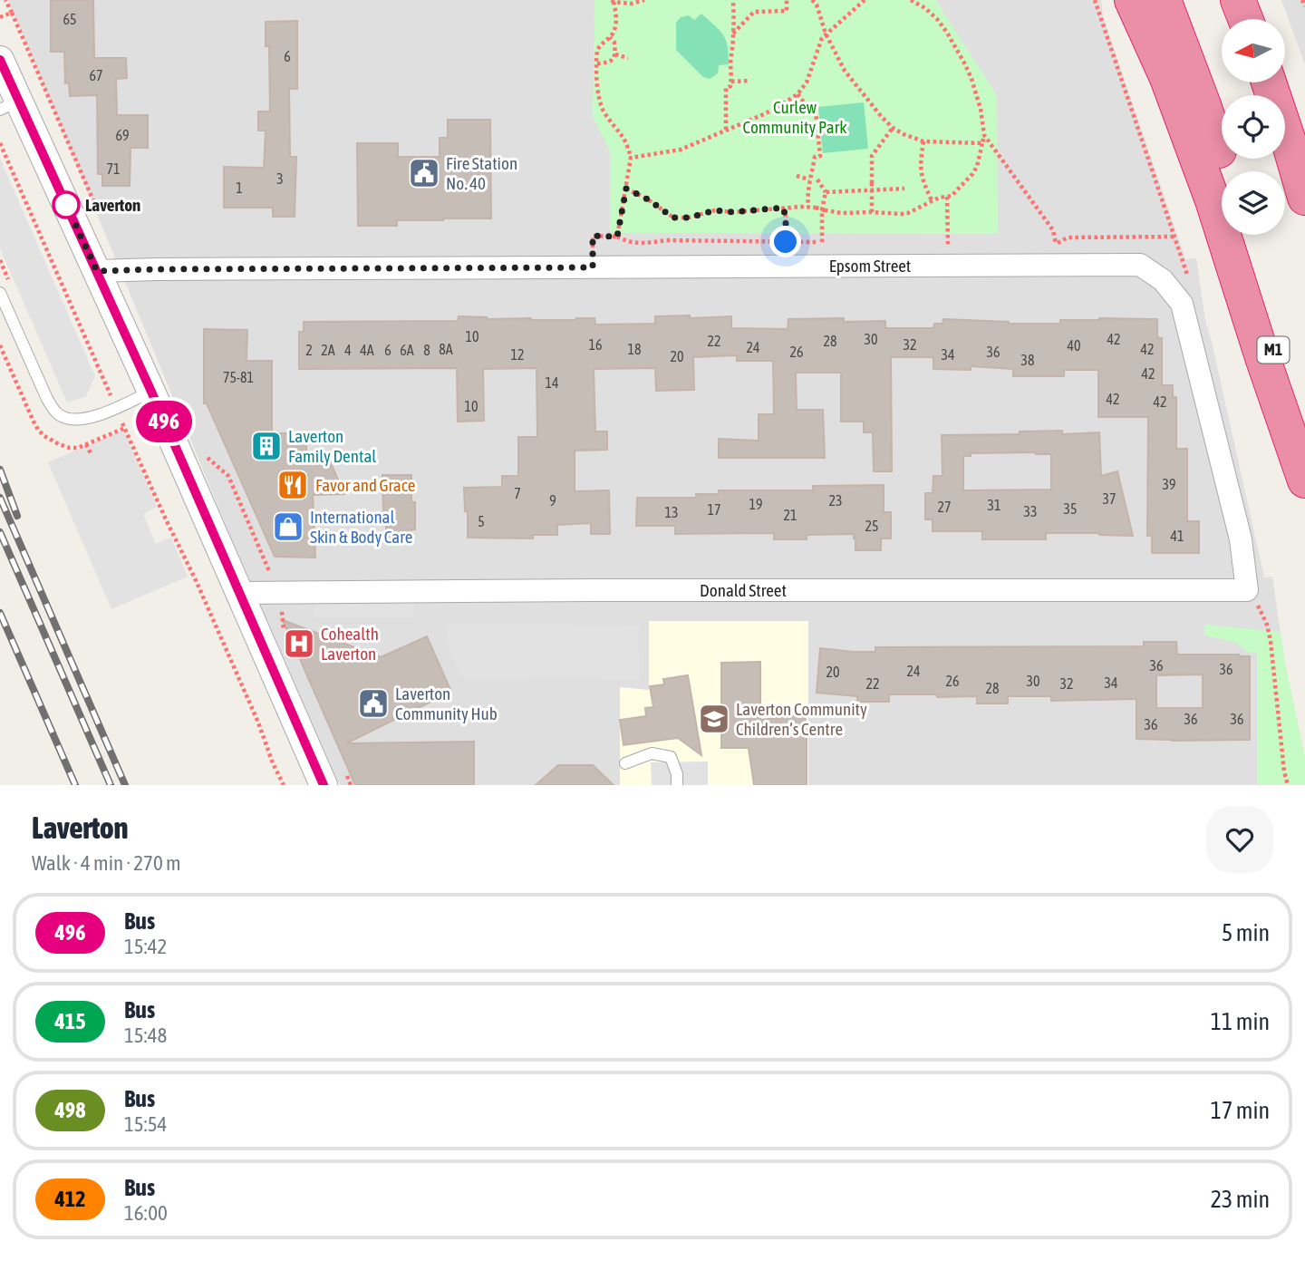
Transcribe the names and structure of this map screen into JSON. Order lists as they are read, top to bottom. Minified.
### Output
{"streets":{"highway":["M1"],"street":["Epsom Street","Donald Street"]},"crossings":[["Epsom Street","Donald Street"]],"parks":["Curlew Community Park"],"places":{"public building":["Fire Station No. 40","Laverton Community Hub"],"other":["Laverton"],"building":["Laverton Family Dental"],"restaurant":["Favor and Grace"],"shop":["International Skin & Body Care"],"hospital":["Cohealth Laverton"],"school or university":["Laverton Community Children’s Centre"]},"lines":["bus line 496"],"house_numbers":["65","6","67","69","71","3","1","10","30","42","22","28","16","32","40","24","8A","18","42","2","2A","4","4A","6","6A","8","26","36","12","34","20","38","42","75-81","14","42","42","10","39","7","37","9","23","19","31","27","35","17","33","13","21","5","25","41","36","36","24","20","26","30","34","22","32","28","36","36","36"],"north":"left","page":{"on_map":"496","heading":["Laverton","Walk · 4 min · 270 m"],"list":[{"mark":"496","name":"Bus","note":"15:42","value":"5 min"},{"mark":"415","name":"Bus","note":"15:48","value":"11 min"},{"mark":"498","name":"Bus","note":"15:54","value":"17 min"},{"mark":"412","name":"Bus","note":"16:00","value":"23 min"}]}}
